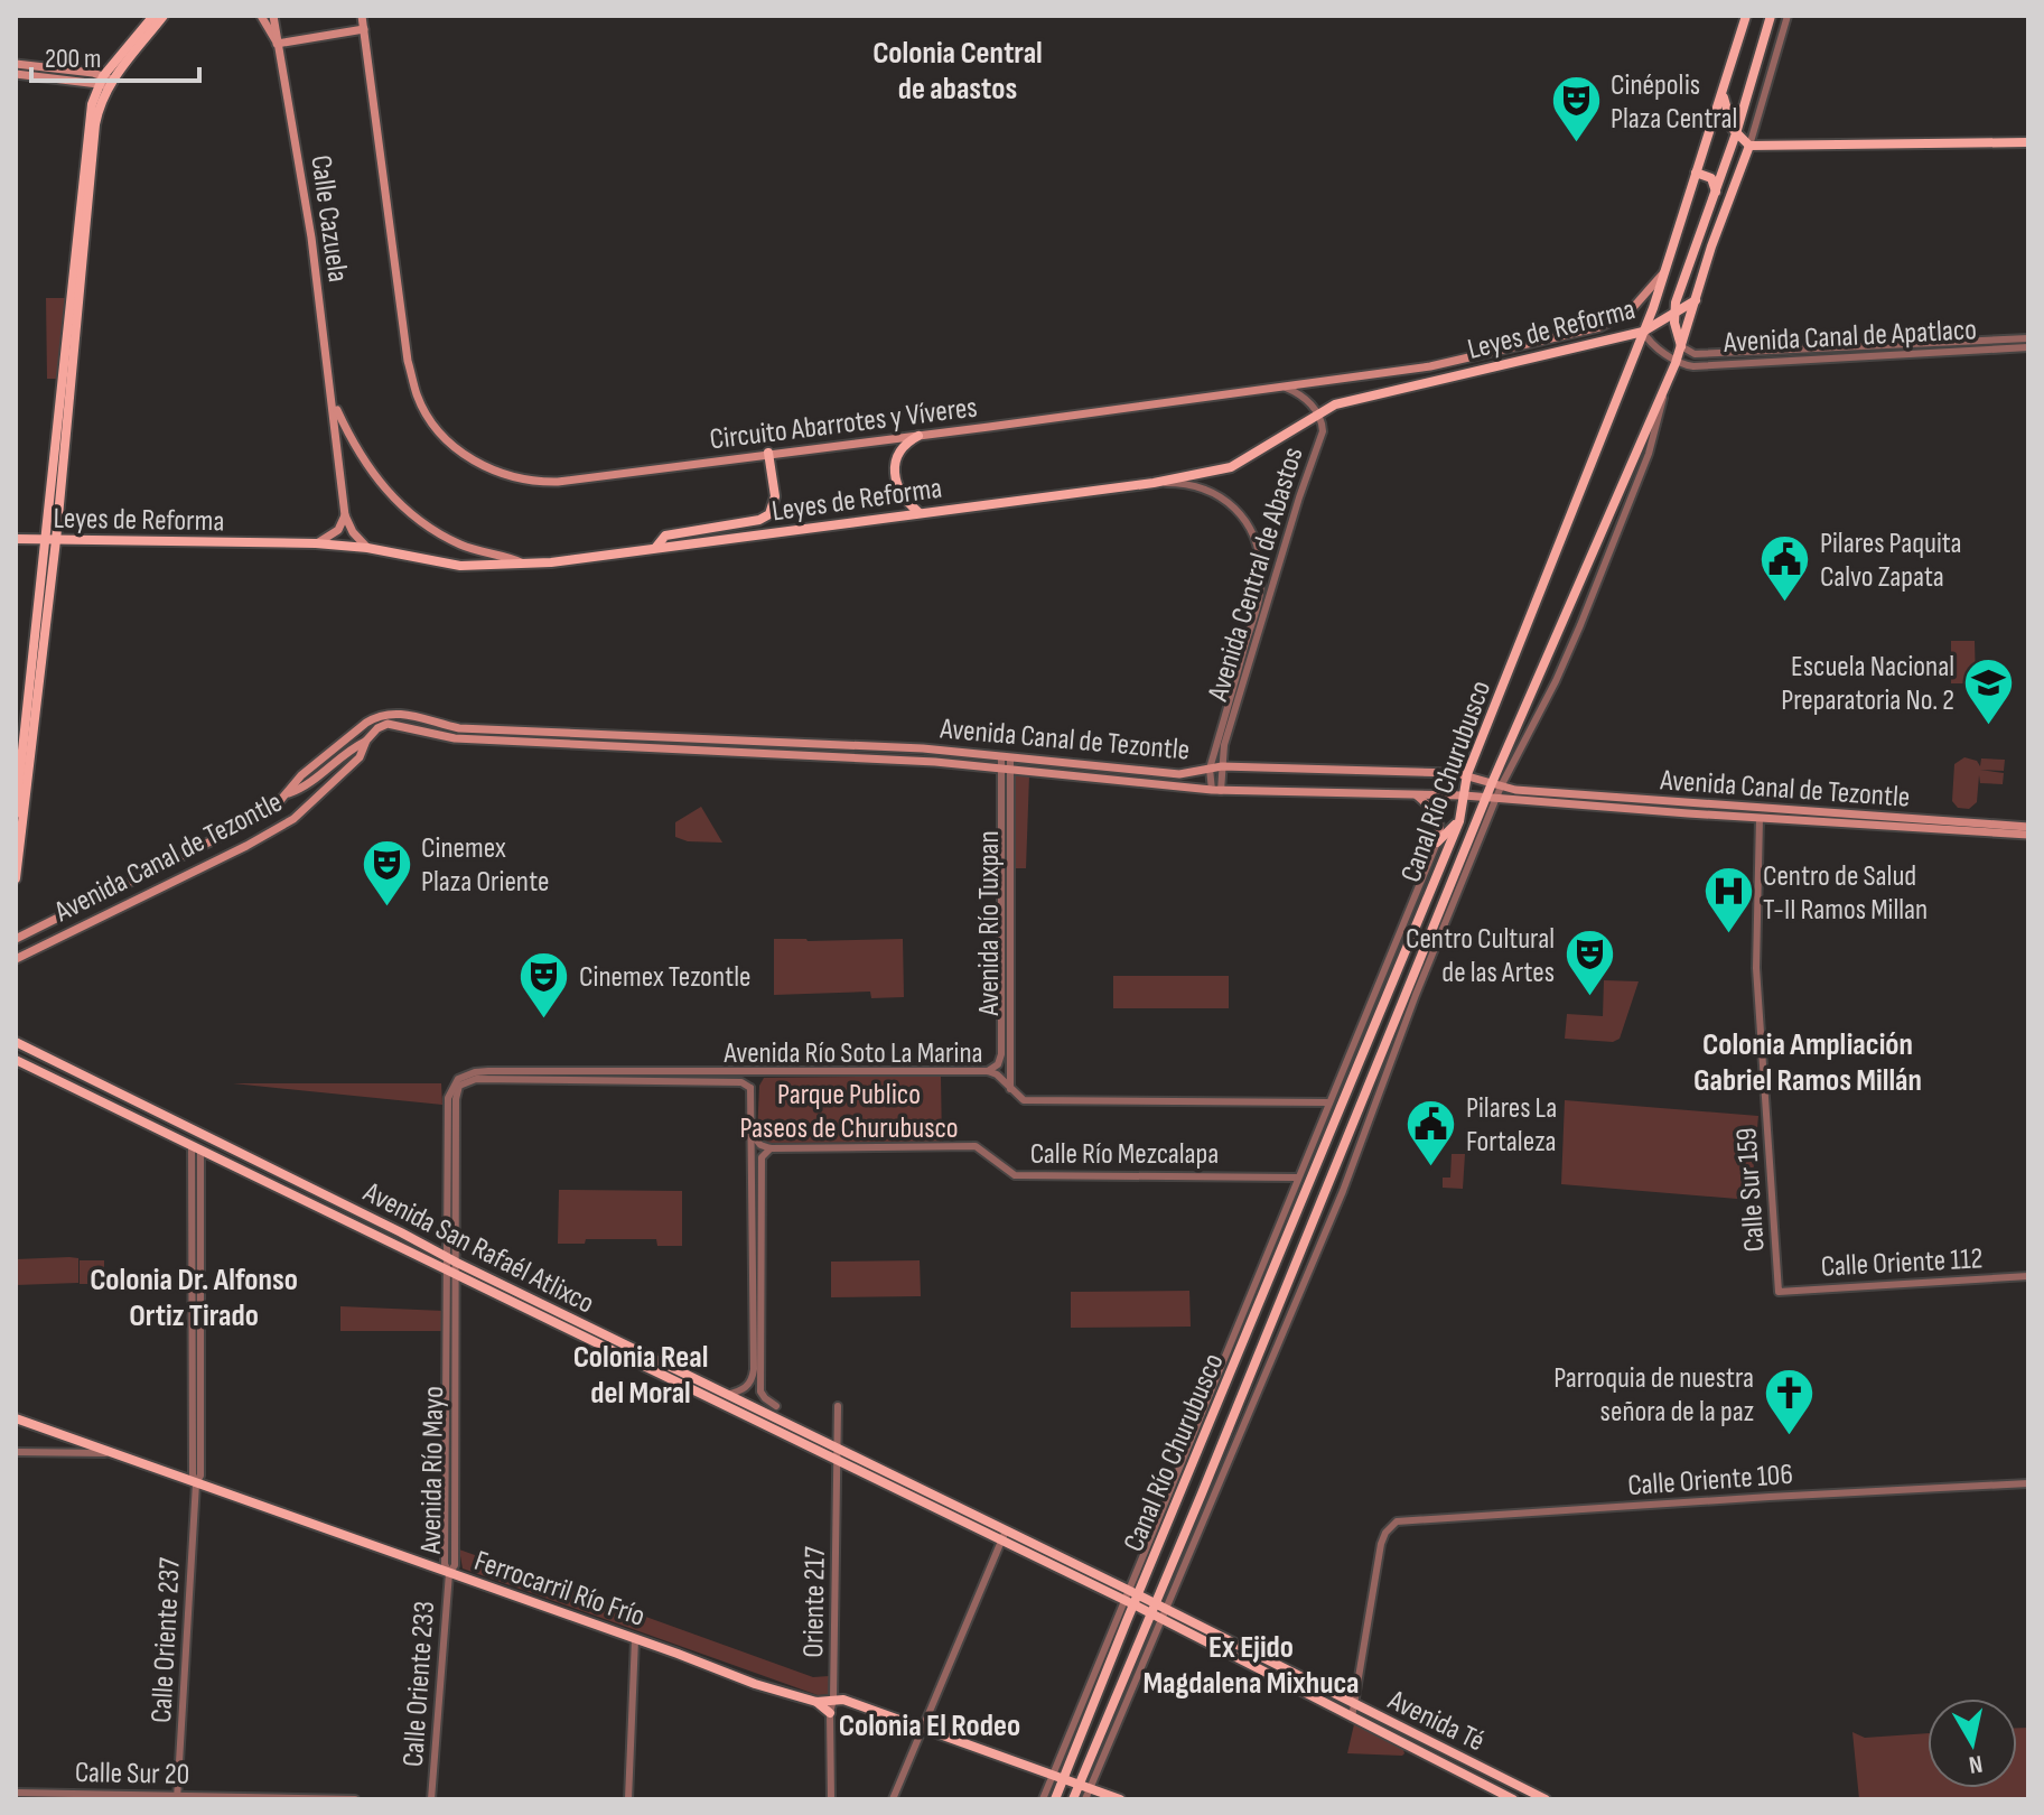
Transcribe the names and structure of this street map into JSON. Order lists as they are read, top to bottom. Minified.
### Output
{"streets":{"main road":["Calle Cazuela","Leyes de Reforma","Circuito Abarrotes y Víveres","Avenida Canal de Tezontle","Canal Río Churubusco","Avenida San Rafaél Atlixco","Ferrocarril Río Frío","Avenida Té"],"street":["Avenida Canal de Apatlaco","Avenida Central de Abastos","Avenida Río Tuxpan","Avenida Río Soto La Marina","Calle Río Mezcalapa","Calle Sur 159","Calle Oriente 112","Avenida Río Mayo","Calle Oriente 106","Oriente 217","Calle Oriente 237","Calle Oriente 233","Calle Sur 20"]},"crossings":[["Calle Cazuela","Leyes de Reforma"],["Leyes de Reforma","Avenida Central de Abastos"],["Leyes de Reforma","Canal Río Churubusco"],["Avenida Canal de Apatlaco","Canal Río Churubusco"],["Circuito Abarrotes y Víveres","Avenida Central de Abastos"],["Circuito Abarrotes y Víveres","Canal Río Churubusco"],["Avenida Central de Abastos","Avenida Canal de Tezontle"],["Avenida Canal de Tezontle","Canal Río Churubusco"],["Avenida Canal de Tezontle","Avenida Río Tuxpan"],["Avenida Canal de Tezontle","Calle Sur 159"],["Canal Río Churubusco","Avenida Río Soto La Marina"],["Canal Río Churubusco","Calle Río Mezcalapa"],["Canal Río Churubusco","Avenida San Rafaél Atlixco"],["Canal Río Churubusco","Ferrocarril Río Frío"],["Canal Río Churubusco","Avenida Té"],["Avenida Río Tuxpan","Avenida Río Soto La Marina"],["Avenida Río Soto La Marina","Avenida Río Mayo"],["Calle Sur 159","Calle Oriente 112"],["Avenida San Rafaél Atlixco","Avenida Río Mayo"],["Avenida San Rafaél Atlixco","Oriente 217"],["Avenida San Rafaél Atlixco","Calle Oriente 237"],["Avenida San Rafaél Atlixco","Avenida Té"],["Avenida Río Mayo","Ferrocarril Río Frío"],["Avenida Río Mayo","Calle Oriente 233"],["Calle Oriente 106","Avenida Té"],["Ferrocarril Río Frío","Oriente 217"],["Ferrocarril Río Frío","Calle Oriente 237"],["Ferrocarril Río Frío","Calle Oriente 233"],["Calle Oriente 237","Calle Sur 20"]],"districts":["Colonia Central de abastos","Colonia Ampliación Gabriel Ramos Millán","Colonia Dr. Alfonso Ortiz Tirado","Colonia Real del Moral","Ex Ejido Magdalena Mixhuca","Colonia El Rodeo"],"parks":["Parque Publico Paseos de Churubusco"],"places":{"theatre":["Cinépolis Plaza Central","Cinemex Plaza Oriente","Centro Cultural de las Artes","Cinemex Tezontle"],"public building":["Pilares Paquita Calvo Zapata","Pilares La Fortaleza"],"school or university":["Escuela Nacional Preparatoria No. 2"],"hospital":["Centro de Salud T-II Ramos Millan"],"church":["Parroquia de nuestra señora de la paz"]},"scale_bar":"200 m","north":"bottom"}
